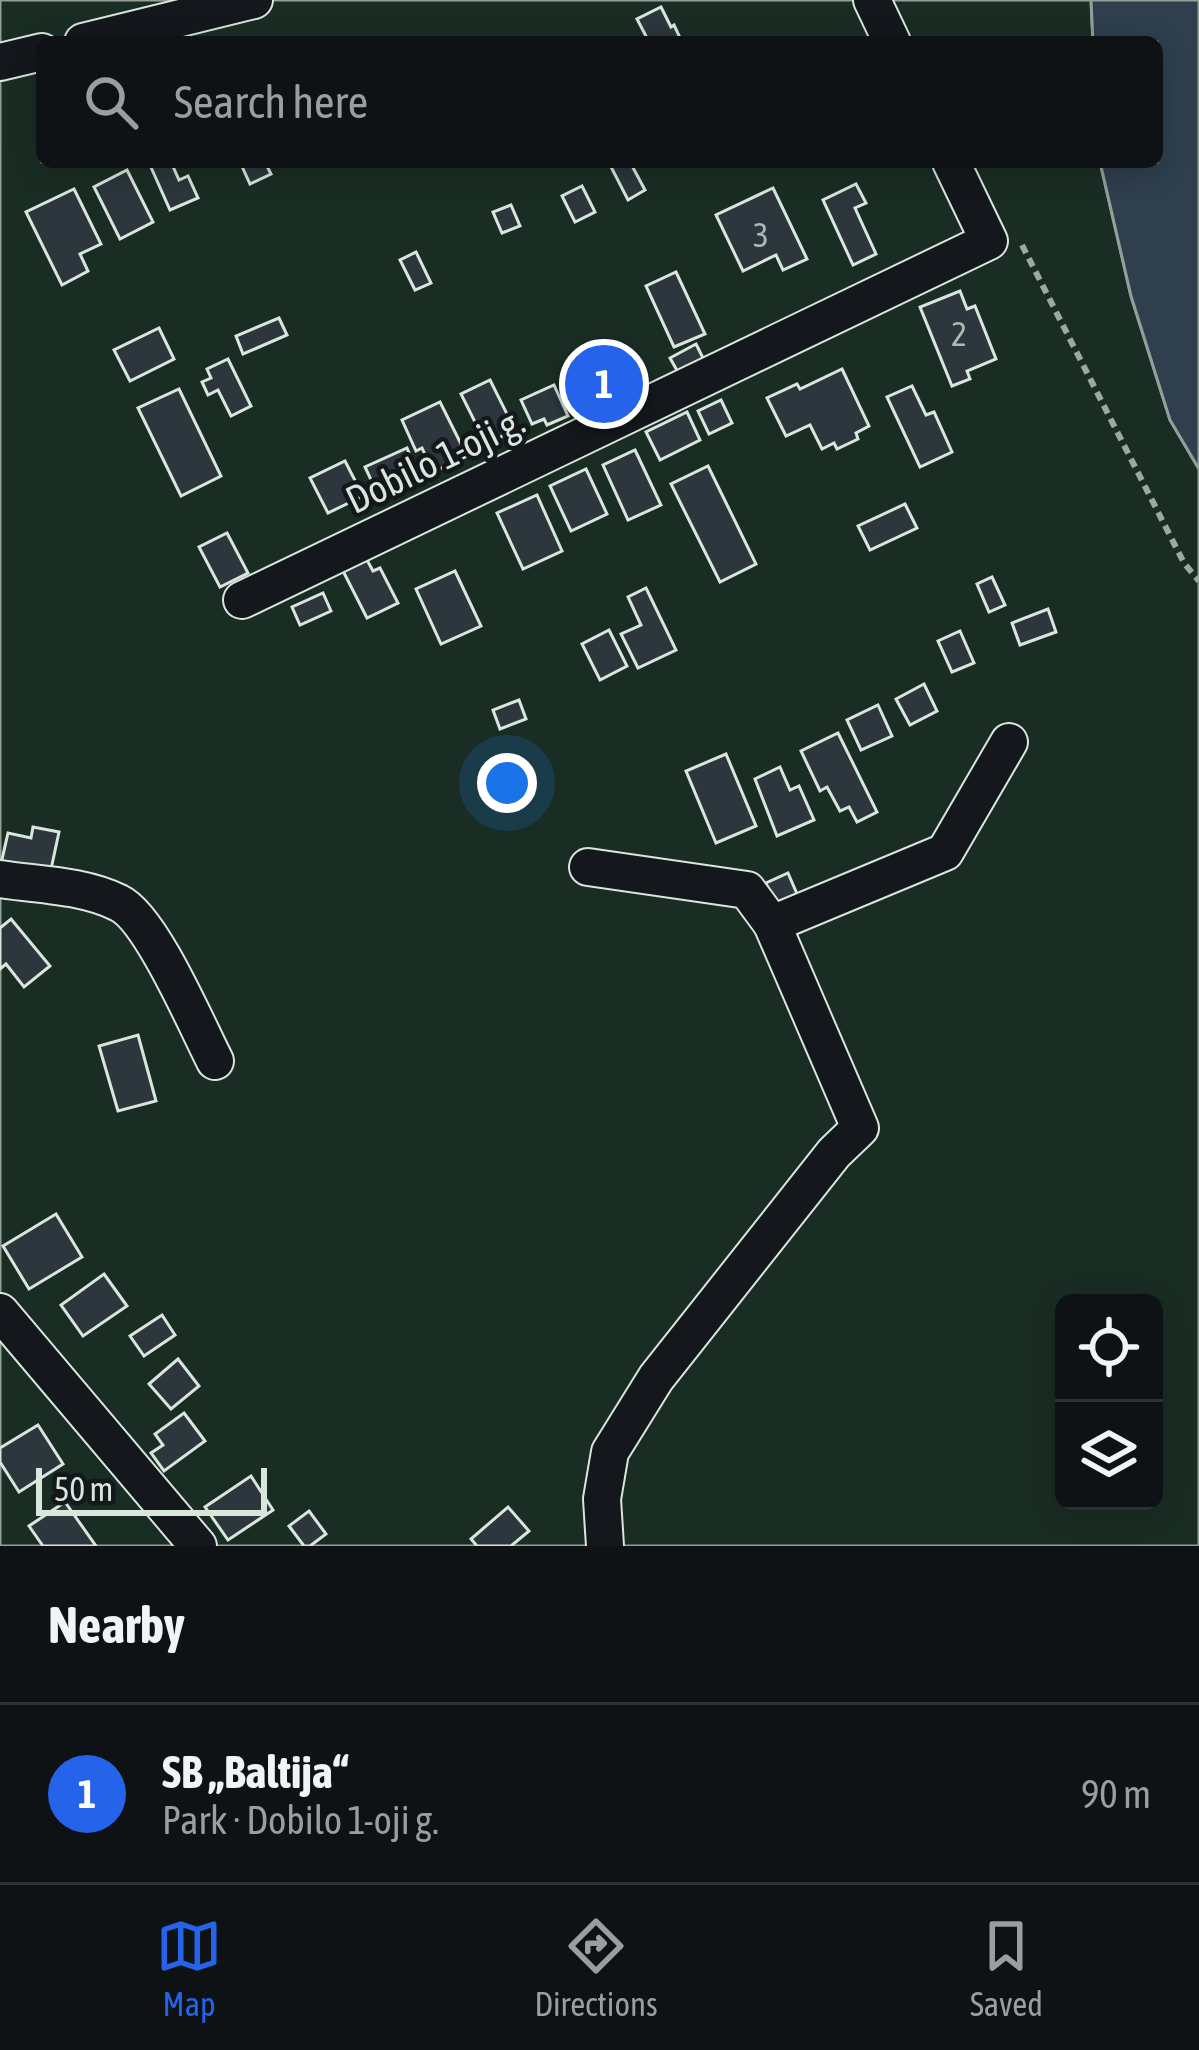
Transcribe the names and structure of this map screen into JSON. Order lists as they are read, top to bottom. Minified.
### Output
{"streets":{"street":["Dobilo 1-oji g."]},"house_numbers":["3","2"],"scale_bar":"50 m","page":{"search":"Search here","pins":"1","scale":"50 m","heading":"Nearby","list":[{"mark":"1","name":"SB „Baltija“","note":"Park · Dobilo 1-oji g.","value":"90 m"}],"nav":["Map","Directions","Saved"]}}
